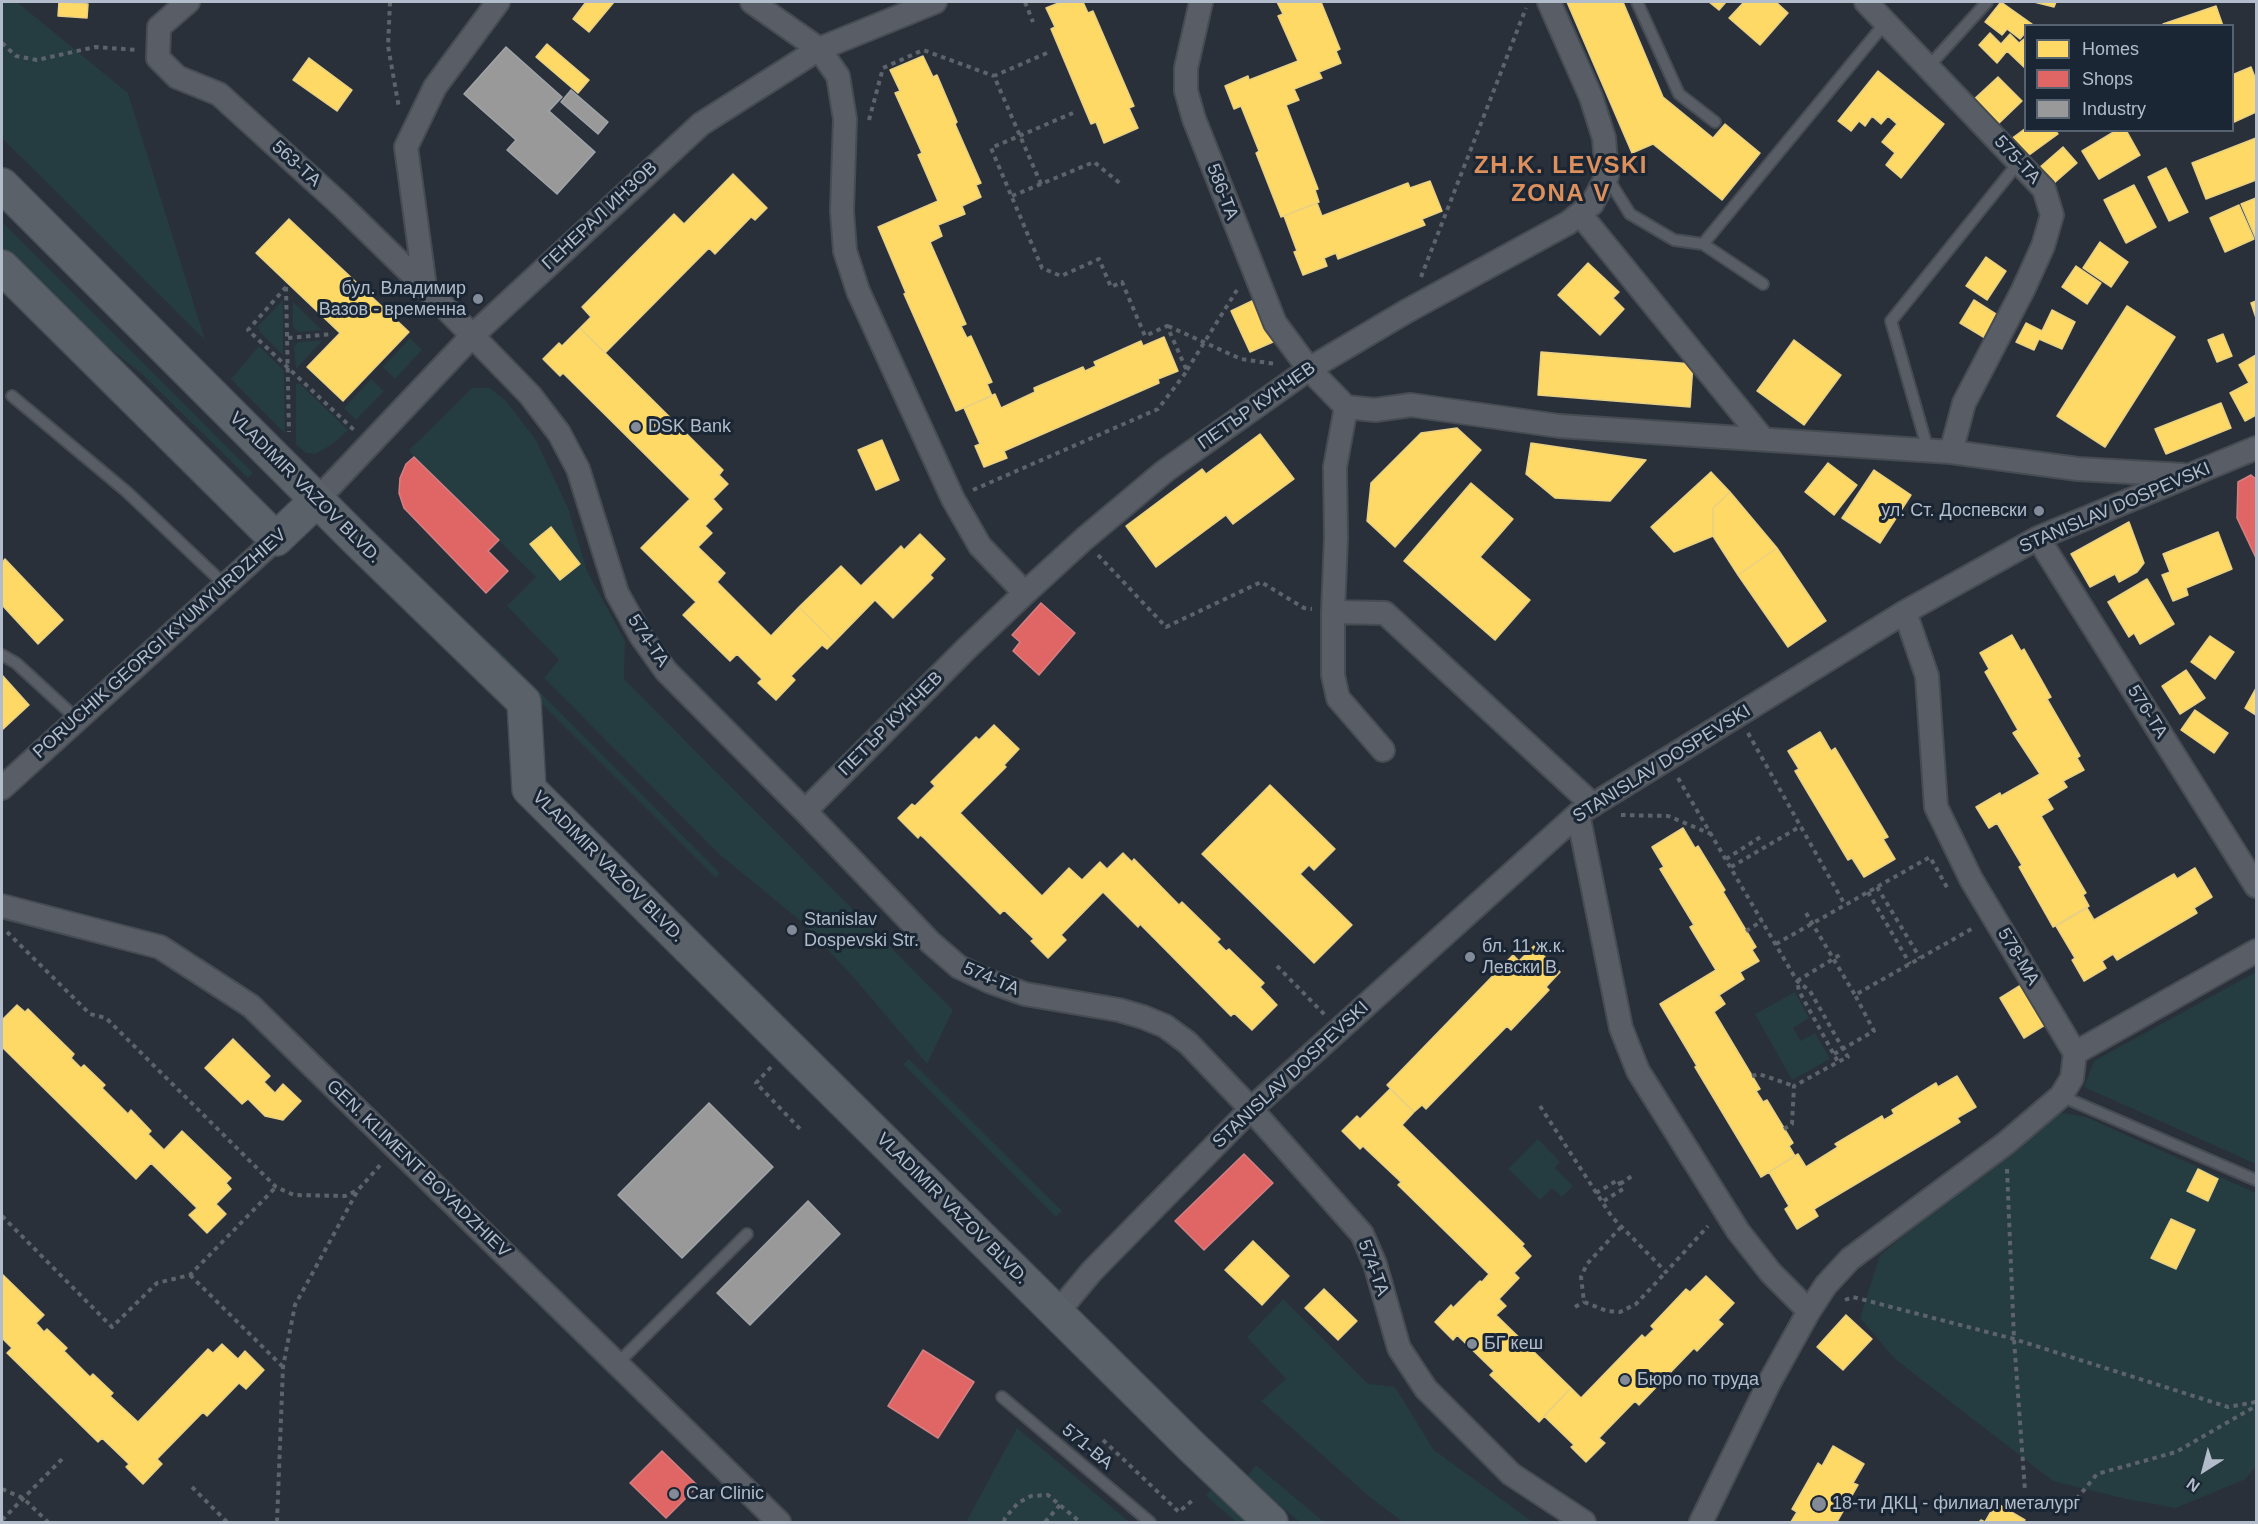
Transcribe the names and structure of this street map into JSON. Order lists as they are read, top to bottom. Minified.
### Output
{"streets":{"main road":["VLADIMIR VAZOV BLVD.","PORUCHIK GEORGI KYUMYURDZHIEV"],"street":["575-ТА","563-ТА","586-ТА","ГЕНЕРАЛ ИНЗОВ","ПЕТЪР КУНЧЕВ","STANISLAV DOSPEVSKI","574-ТА","576-ТА","578-МА","GEN. KLIMENT BOYADZHIEV"],"lane":["571-ВА"]},"crossings":[["563-ТА","ГЕНЕРАЛ ИНЗОВ"],["563-ТА","574-ТА"],["586-ТА","ПЕТЪР КУНЧЕВ"],["ГЕНЕРАЛ ИНЗОВ","VLADIMIR VAZOV BLVD."],["ГЕНЕРАЛ ИНЗОВ","574-ТА"],["ГЕНЕРАЛ ИНЗОВ","PORUCHIK GEORGI KYUMYURDZHIEV"],["ПЕТЪР КУНЧЕВ","574-ТА"],["VLADIMIR VAZOV BLVD.","STANISLAV DOSPEVSKI"],["VLADIMIR VAZOV BLVD.","PORUCHIK GEORGI KYUMYURDZHIEV"],["STANISLAV DOSPEVSKI","574-ТА"],["STANISLAV DOSPEVSKI","576-ТА"],["STANISLAV DOSPEVSKI","578-МА"]],"districts":["ZH.K. LEVSKI ZONA V"],"places":["бул. Владимир Вазов - временна","DSK Bank","ул. Ст. Доспевски","Stanislav Dospevski Str.","бл. 11 ж.к. Левски В","БГ кеш","Бюро по труда","Car Clinic","18-ти ДКЦ - филиал металург"],"legend":["Homes","Shops","Industry"],"north":"bottom left"}
